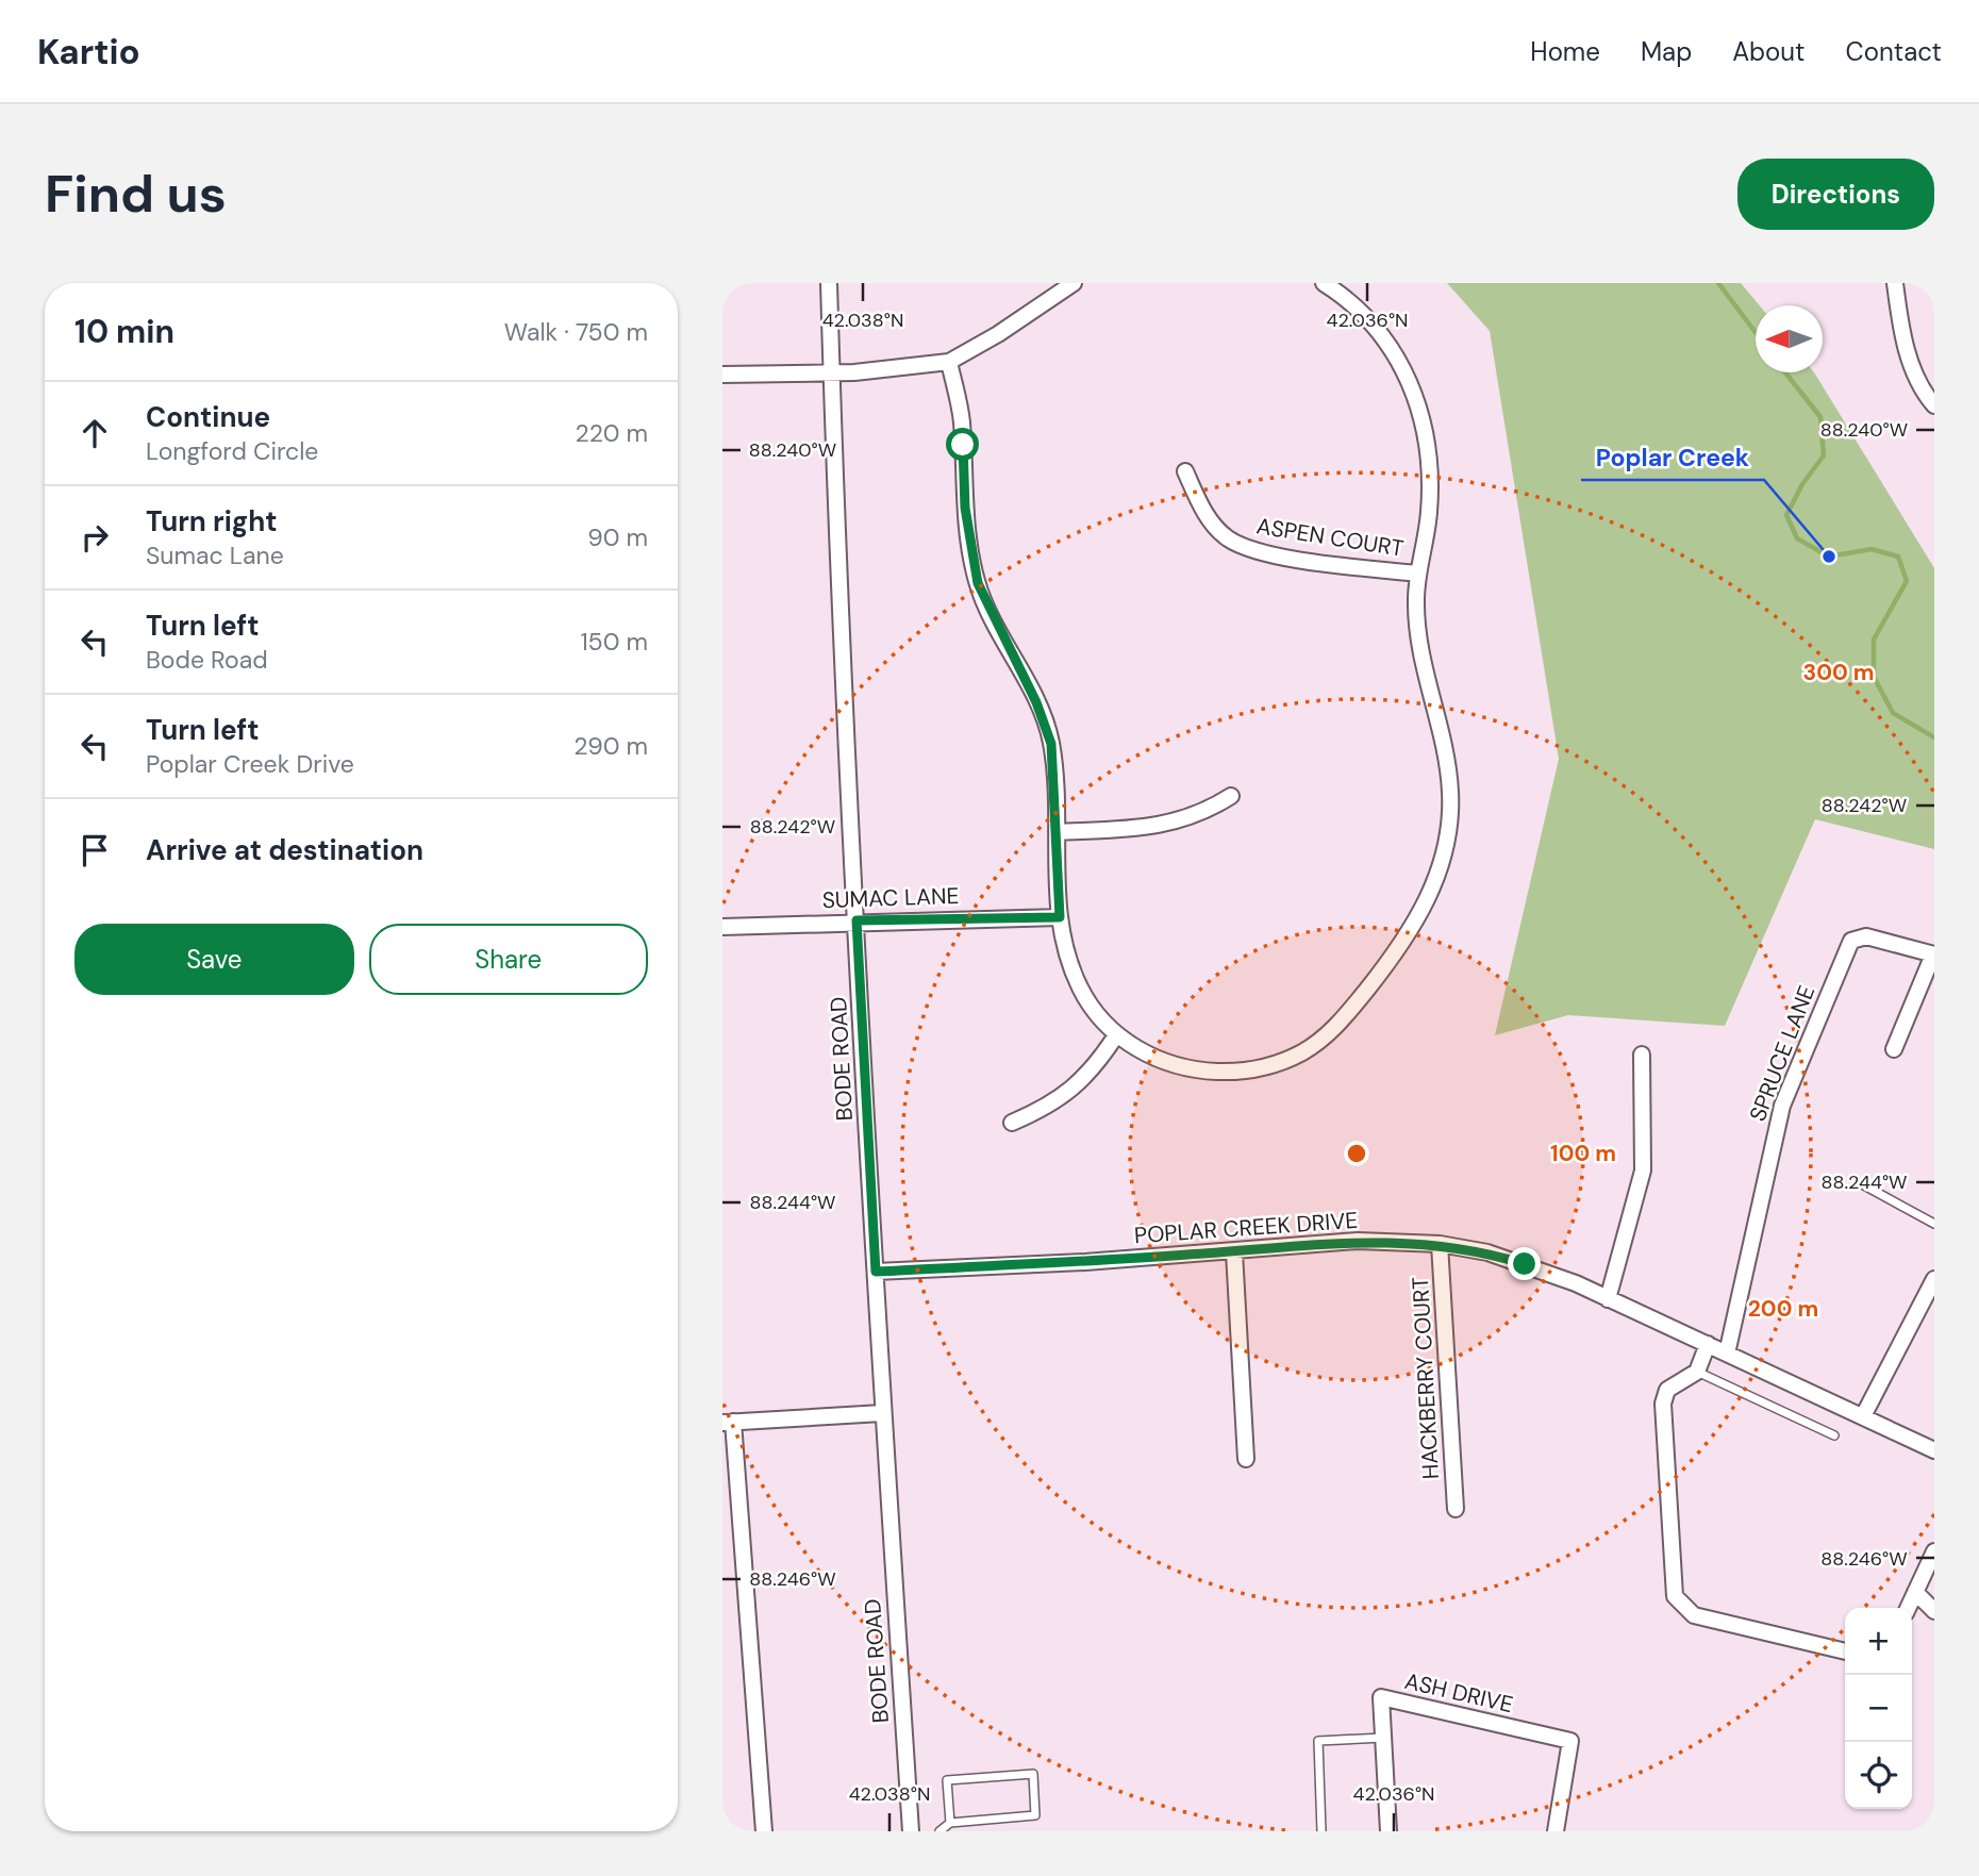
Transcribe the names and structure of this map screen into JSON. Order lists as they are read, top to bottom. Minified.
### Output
{"streets":{"street":["ASPEN COURT","SUMAC LANE","SPRUCE LANE","BODE ROAD","POPLAR CREEK DRIVE","HACKBERRY COURT","ASH DRIVE"]},"crossings":[["SUMAC LANE","BODE ROAD"],["SPRUCE LANE","POPLAR CREEK DRIVE"],["BODE ROAD","POPLAR CREEK DRIVE"],["POPLAR CREEK DRIVE","HACKBERRY COURT"]],"places":["Poplar Creek"],"north":"left","page":{"header":"Kartio","nav":["Home","Map","About","Contact"],"buttons":["Directions",["Save","Share"]],"title":"Find us","heading":["10 min","Walk · 750 m"],"list":[["Continue","Longford Circle","220 m"],["Turn right","Sumac Lane","90 m"],["Turn left","Bode Road","150 m"],["Turn left","Poplar Creek Drive","290 m"],"Arrive at destination"],"map_buttons":["+","−"]},"coordinates":["42.038°N","42.036°N","88.240°W","88.242°W","88.244°W","88.246°W"],"rings":["300 m","100 m","200 m"]}
